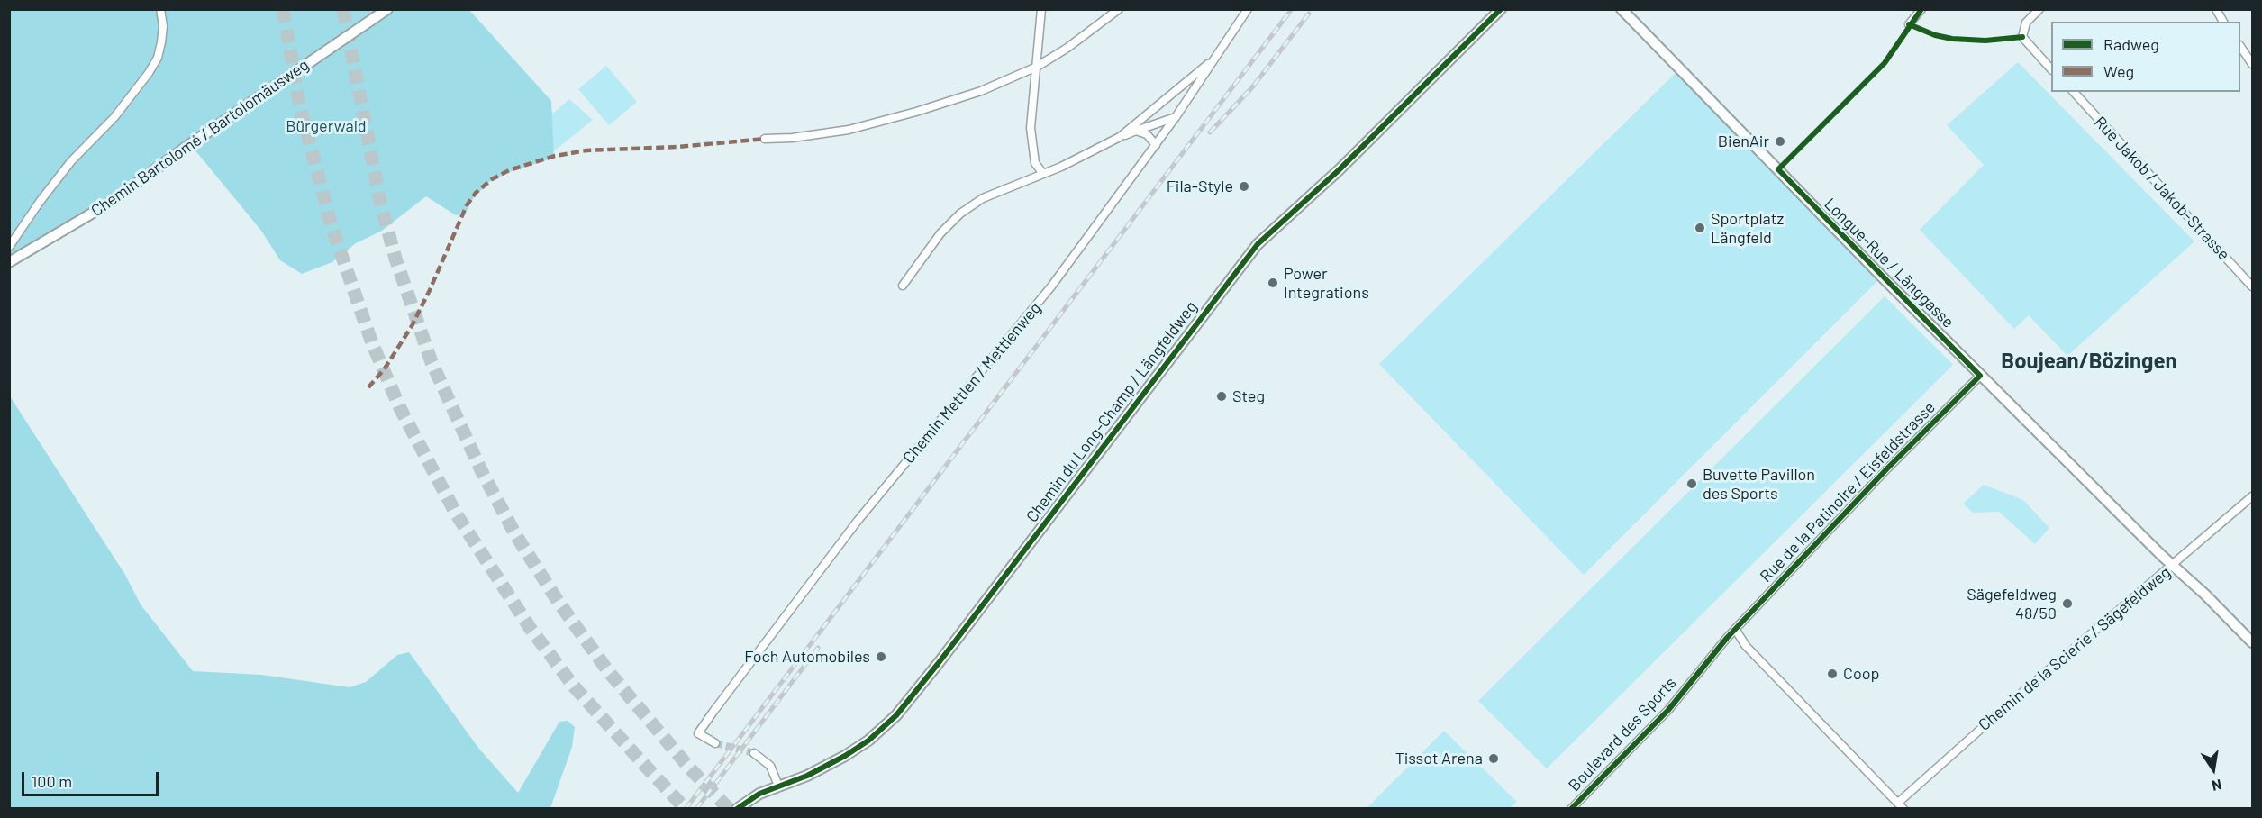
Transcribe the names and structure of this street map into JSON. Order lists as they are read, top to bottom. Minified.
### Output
{"streets":{"street":["Chemin Bartolomé / Bartolomäusweg","Rue Jakob / Jakob-Strasse","Longue-Rue / Länggasse","Chemin Mettlen / Mettlenweg","Chemin du Long-Champ / Längfeldweg","Rue de la Patinoire / Eisfeldstrasse","Chemin de la Scierie / Sägefeldweg","Boulevard des Sports"]},"crossings":[["Longue-Rue / Länggasse","Rue de la Patinoire / Eisfeldstrasse"],["Longue-Rue / Länggasse","Chemin de la Scierie / Sägefeldweg"],["Rue de la Patinoire / Eisfeldstrasse","Boulevard des Sports"]],"districts":["Boujean/Bözingen"],"parks":["Bürgerwald"],"places":["BienAir","Fila-Style","Sportplatz Längfeld","Power Integrations","Steg","Buvette Pavillon des Sports","Sägefeldweg 48/50","Foch Automobiles","Coop","Tissot Arena"],"legend":["Radweg","Weg"],"scale_bar":"100 m","north":"bottom"}
